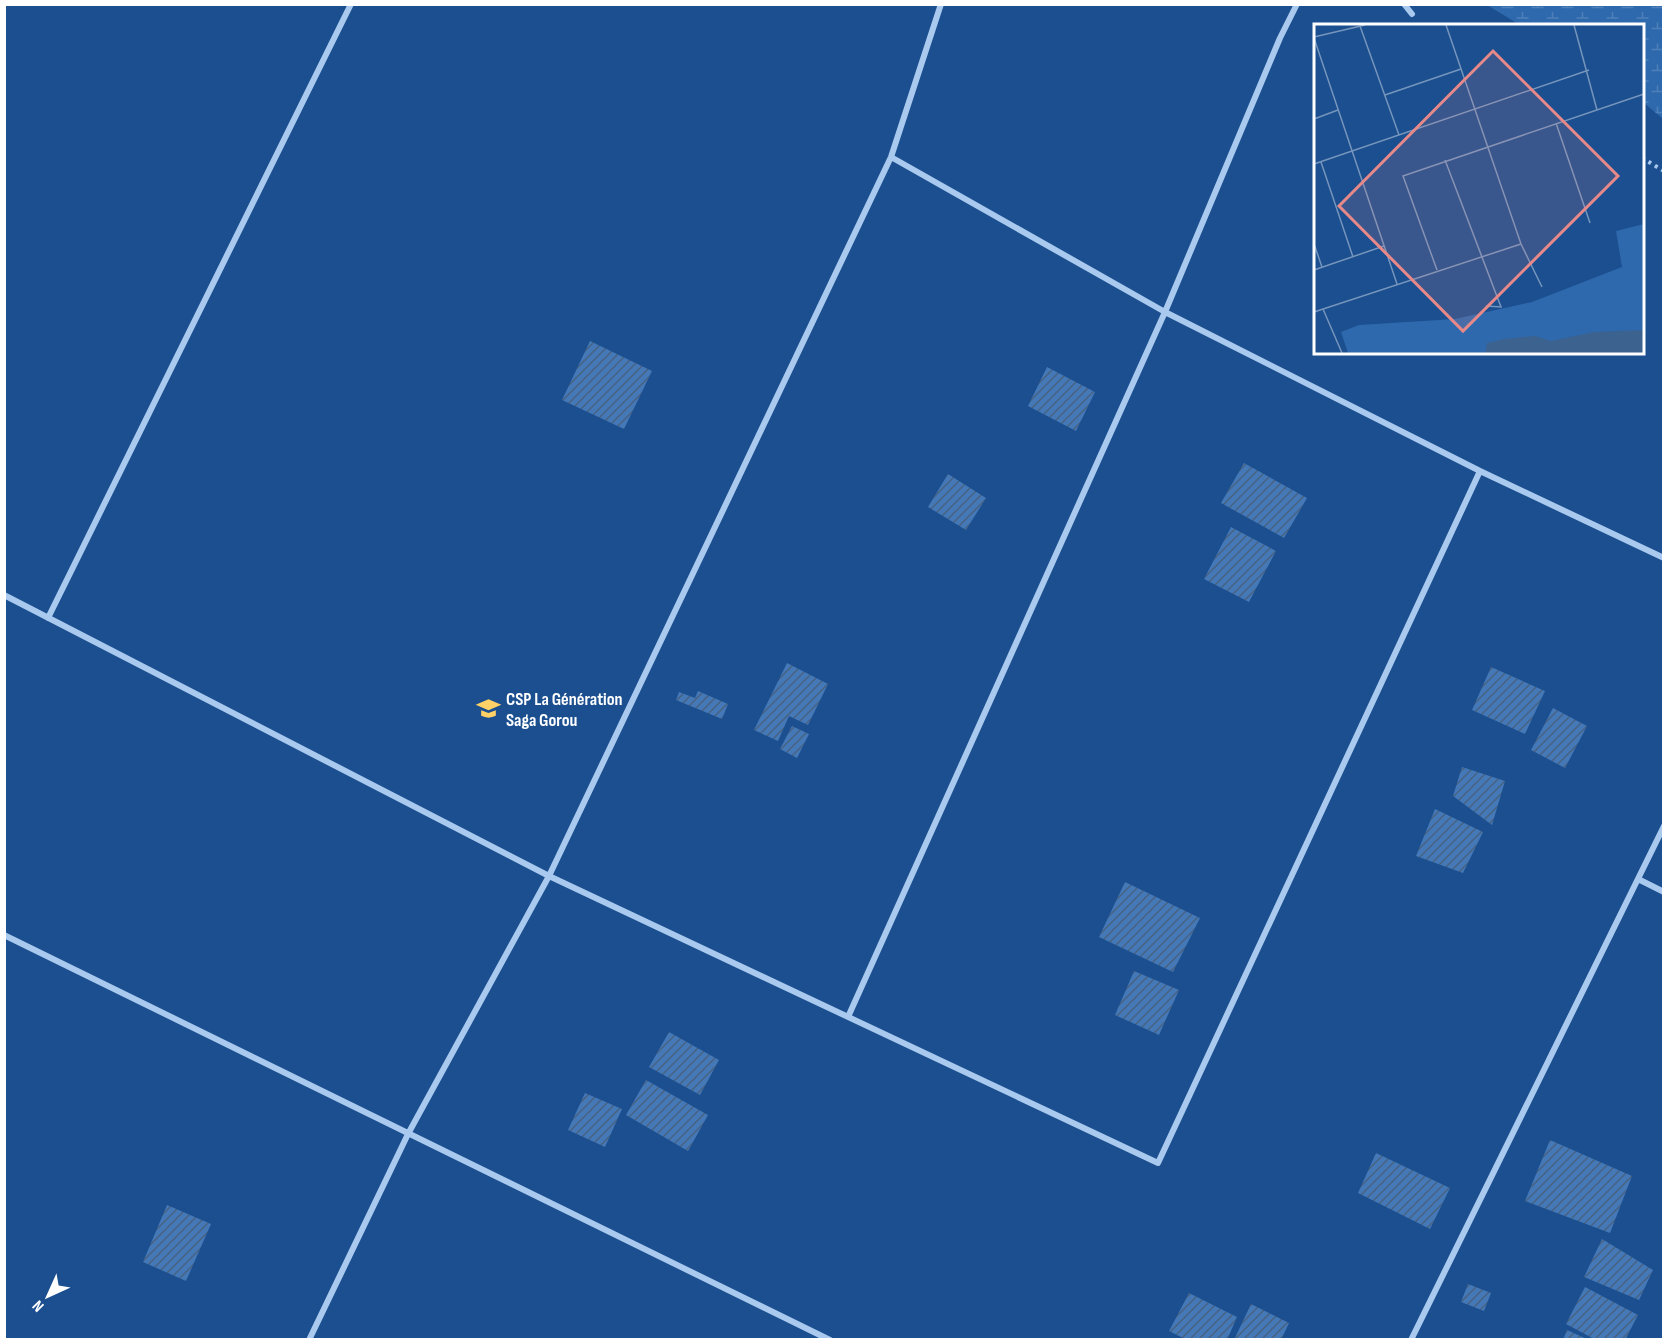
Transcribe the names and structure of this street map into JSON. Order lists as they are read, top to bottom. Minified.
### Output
{"places":{"school or university":["CSP La Génération Saga Gorou"]},"north":"bottom left"}
